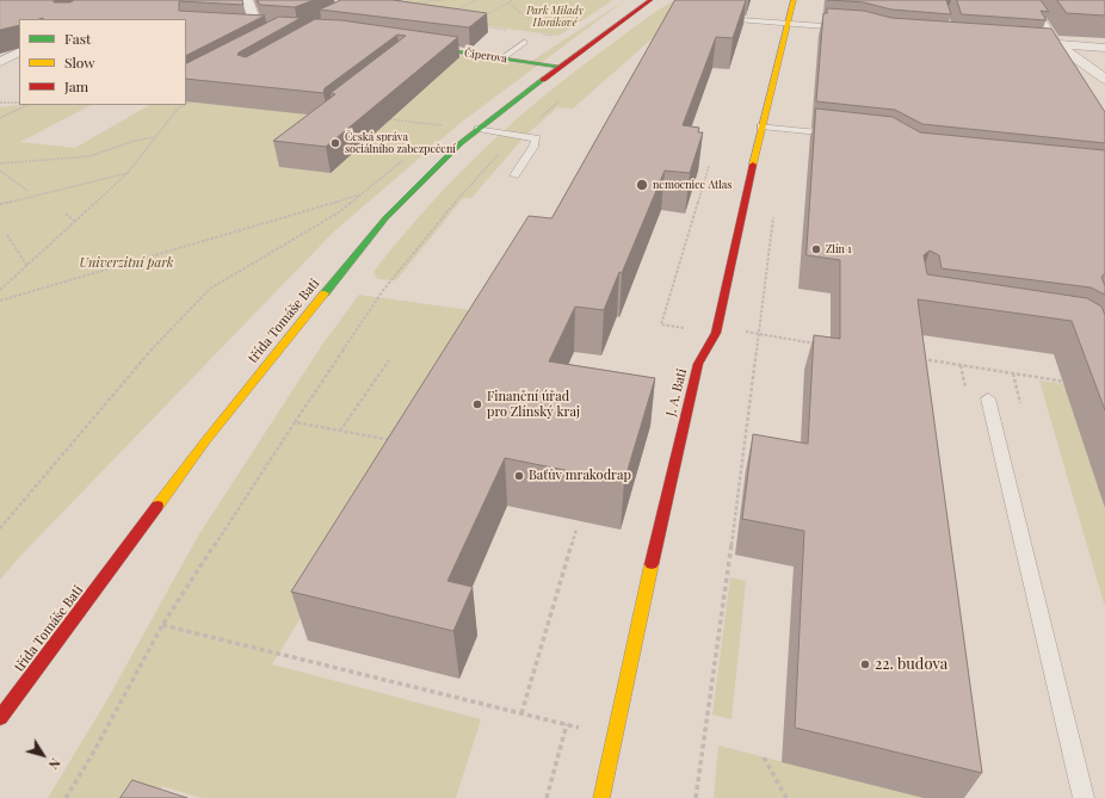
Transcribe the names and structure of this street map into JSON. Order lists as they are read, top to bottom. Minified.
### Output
{"streets":{"street":["Čiperova","třída Tomáše Bati","J. A. Bati"]},"crossings":[["Čiperova","třída Tomáše Bati"]],"parks":["Park Milady Horákové","Univerzitní park"],"places":["Česká správa sociálního zabezpečení","nemocnice Atlas","Zlín 1","Finanční úřad pro Zlínský kraj","Baťův mrakodrap","22. budova"],"legend":["Fast","Slow","Jam"],"north":"bottom right"}
